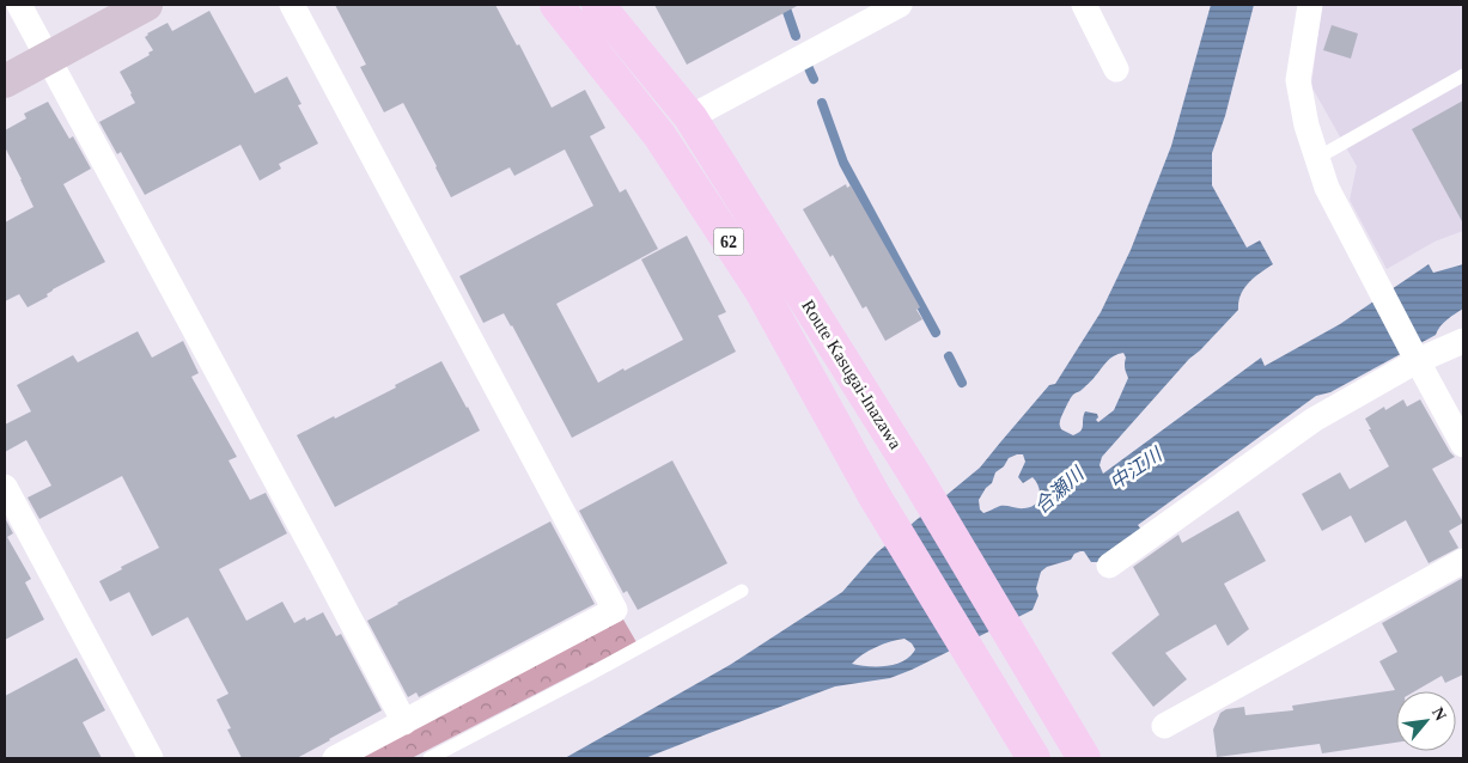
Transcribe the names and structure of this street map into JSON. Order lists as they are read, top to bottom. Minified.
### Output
{"streets":{"main road":["62","Route Kasugai-Inazawa"]},"water":["中江川","合瀬川"],"north":"top right"}
